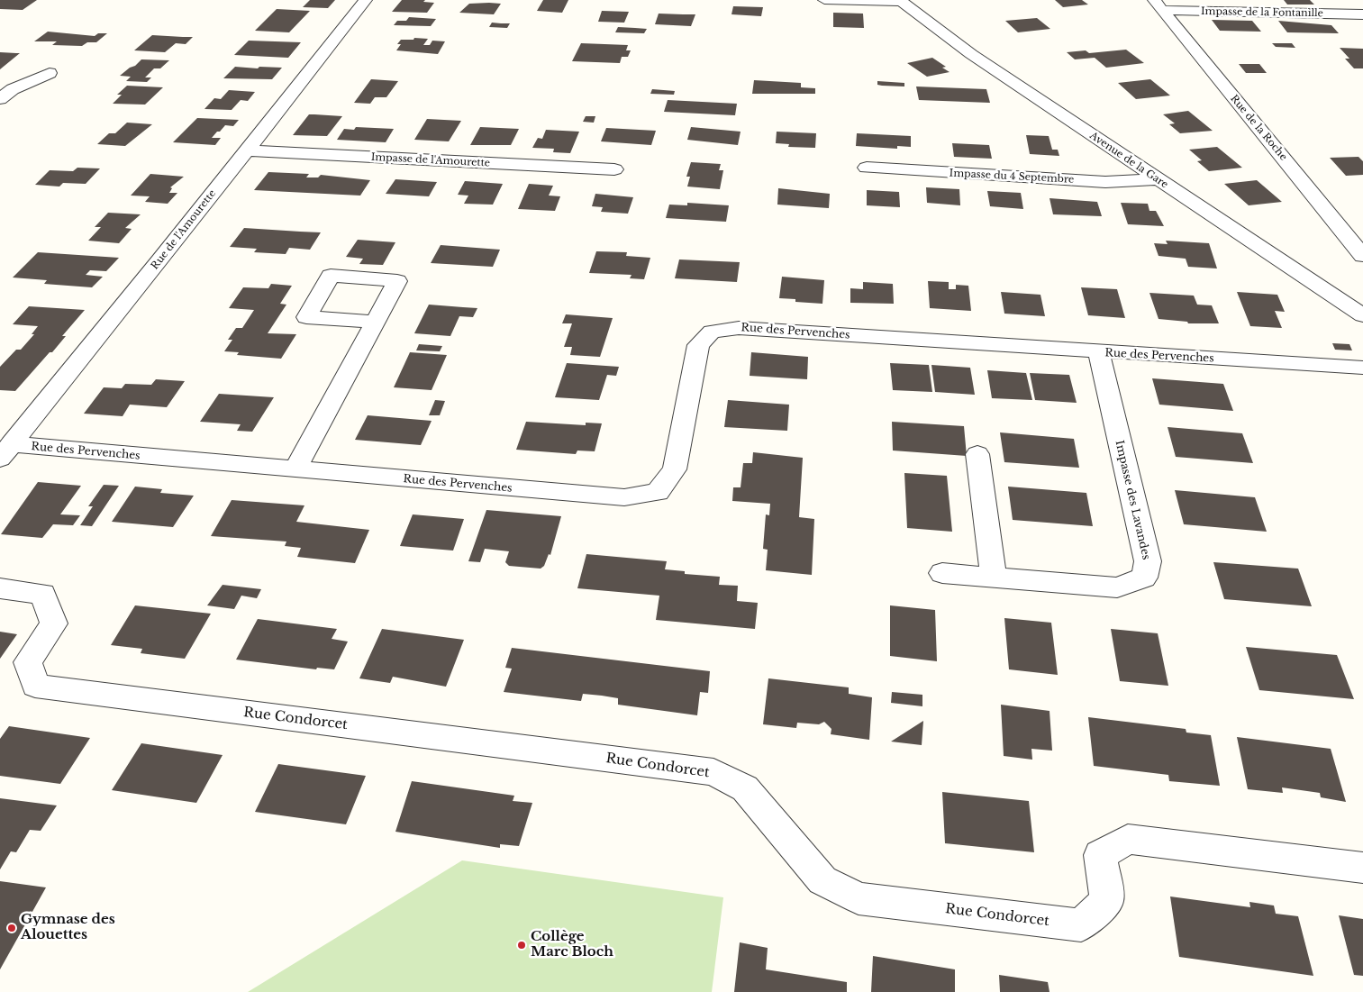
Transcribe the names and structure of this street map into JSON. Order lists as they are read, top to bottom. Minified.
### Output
{"streets":{"street":["Impasse de la Fontanille","Rue de la Roche","Impasse de l'Amourette","Avenue de la Gare","Impasse du 4 Septembre","Rue de l'Amourette","Rue des Pervenches","Impasse des Lavandes","Rue Condorcet"]},"crossings":[["Impasse de la Fontanille","Rue de la Roche"],["Impasse de l'Amourette","Rue de l'Amourette"],["Avenue de la Gare","Impasse du 4 Septembre"],["Rue de l'Amourette","Rue des Pervenches"],["Rue des Pervenches","Impasse des Lavandes"]],"places":["Gymnase des Alouettes","Collège Marc Bloch"]}
